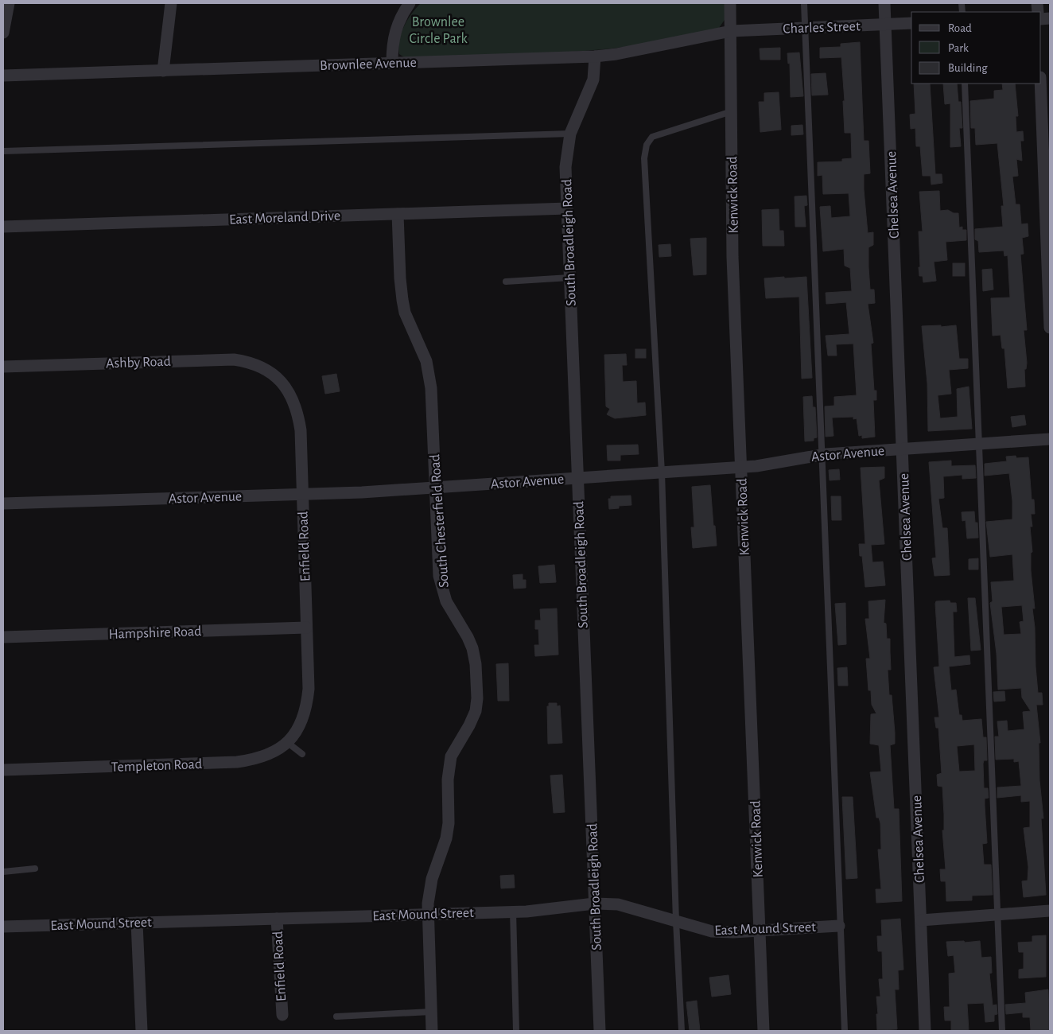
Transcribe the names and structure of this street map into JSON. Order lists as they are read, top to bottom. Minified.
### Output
{"streets":{"street":["Charles Street","Brownlee Avenue","Kenwick Road","Chelsea Avenue","East Moreland Drive","South Broadleigh Road","Ashby Road","Astor Avenue","South Chesterfield Road","Enfield Road","Hampshire Road","Templeton Road","East Mound Street"]},"crossings":[["Charles Street","Brownlee Avenue"],["Charles Street","Kenwick Road"],["Charles Street","Chelsea Avenue"],["Brownlee Avenue","Kenwick Road"],["Brownlee Avenue","South Broadleigh Road"],["Kenwick Road","Astor Avenue"],["Kenwick Road","East Mound Street"],["Chelsea Avenue","Astor Avenue"],["East Moreland Drive","South Broadleigh Road"],["East Moreland Drive","South Chesterfield Road"],["South Broadleigh Road","Astor Avenue"],["South Broadleigh Road","East Mound Street"],["Ashby Road","Enfield Road"],["Astor Avenue","South Chesterfield Road"],["Astor Avenue","Enfield Road"],["South Chesterfield Road","East Mound Street"],["Enfield Road","Hampshire Road"],["Enfield Road","Templeton Road"],["Enfield Road","East Mound Street"]],"parks":["Brownlee Circle Park"],"legend":["Road","Park","Building"]}
